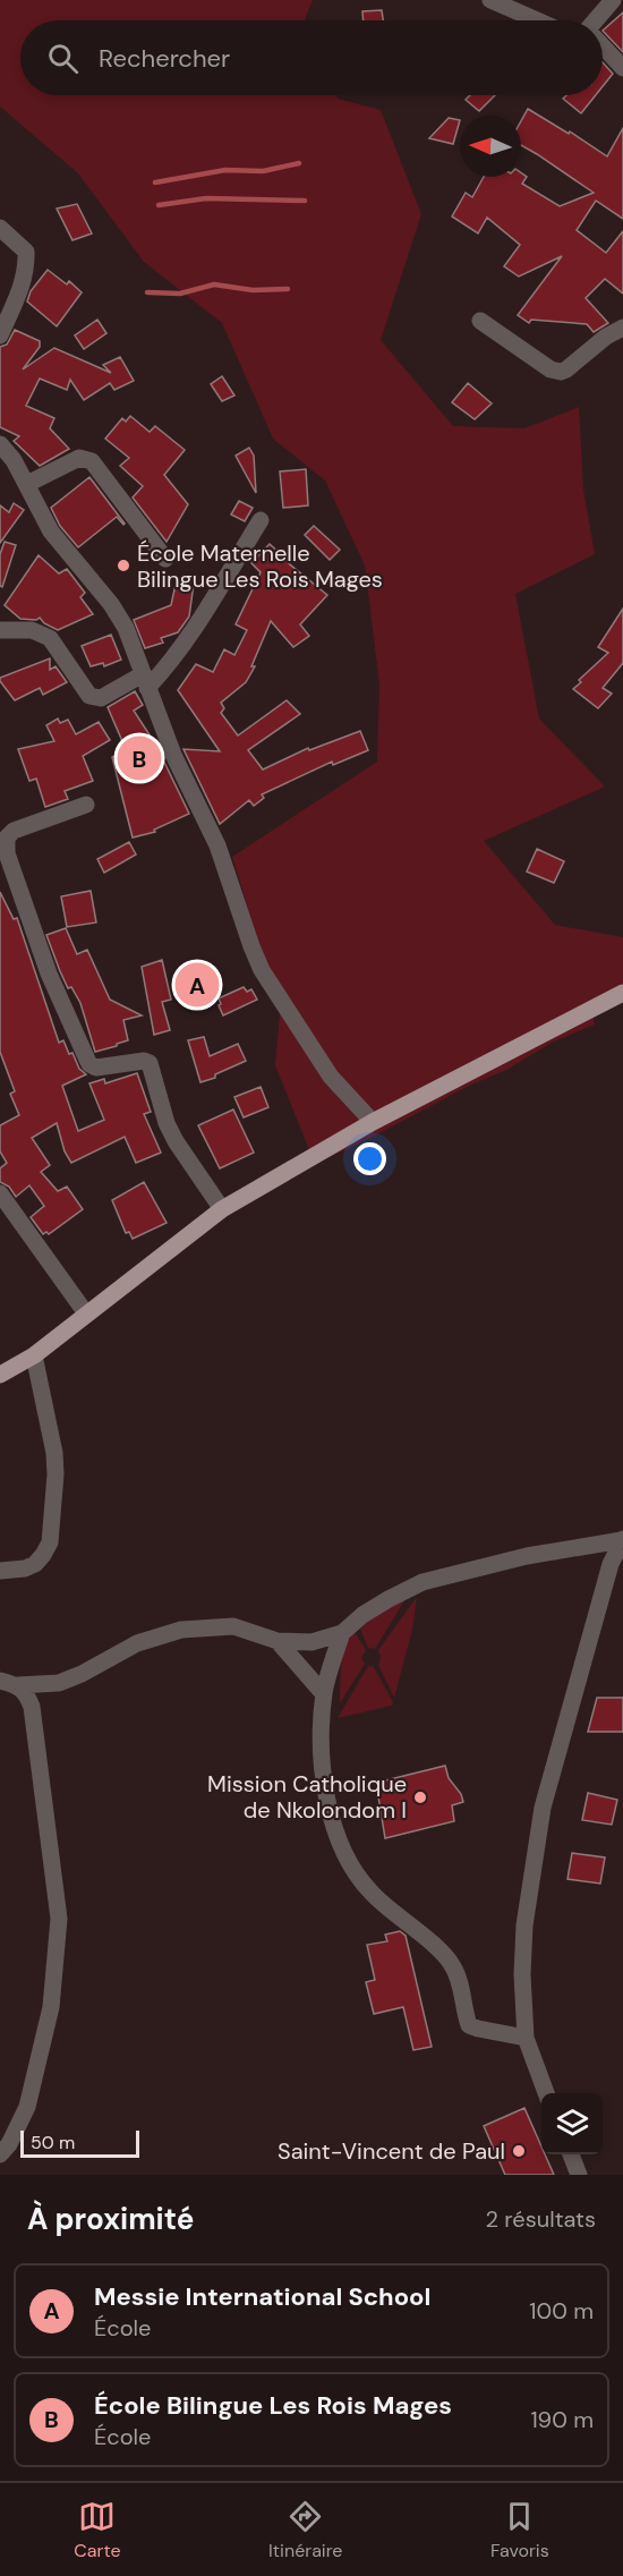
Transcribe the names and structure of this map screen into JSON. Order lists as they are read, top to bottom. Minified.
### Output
{"places":["École Maternelle Bilingue Les Rois Mages","Mission Catholique de Nkolondom I","Saint-Vincent de Paul"],"scale_bar":"50 m","north":"left","page":{"search":"Rechercher","pins":["B","A"],"scale":"50 m","heading":["À proximité","2 résultats"],"list":[{"mark":"A","name":"Messie International School","note":"École","value":"100 m"},{"mark":"B","name":"École Bilingue Les Rois Mages","note":"École","value":"190 m"}],"nav":["Carte","Itinéraire","Favoris"]}}
